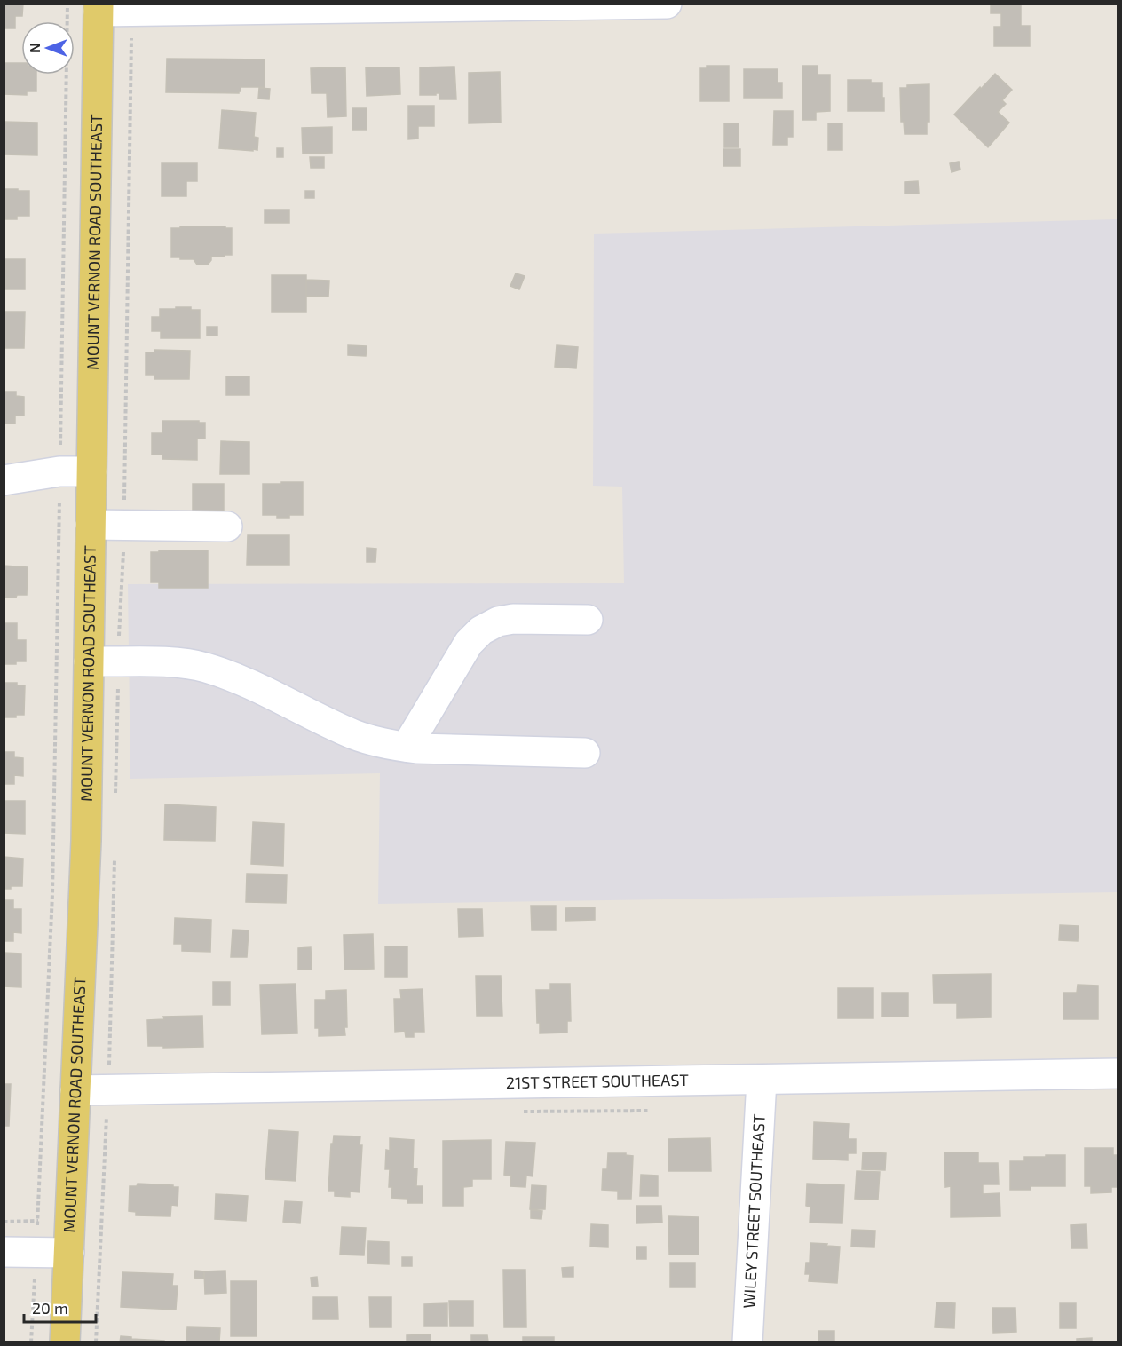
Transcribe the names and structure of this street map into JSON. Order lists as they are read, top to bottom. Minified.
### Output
{"streets":{"main road":["MOUNT VERNON ROAD SOUTHEAST"],"street":["21ST STREET SOUTHEAST","WILEY STREET SOUTHEAST"]},"crossings":[["MOUNT VERNON ROAD SOUTHEAST","21ST STREET SOUTHEAST"],["21ST STREET SOUTHEAST","WILEY STREET SOUTHEAST"]],"scale_bar":"20 m","north":"left"}
